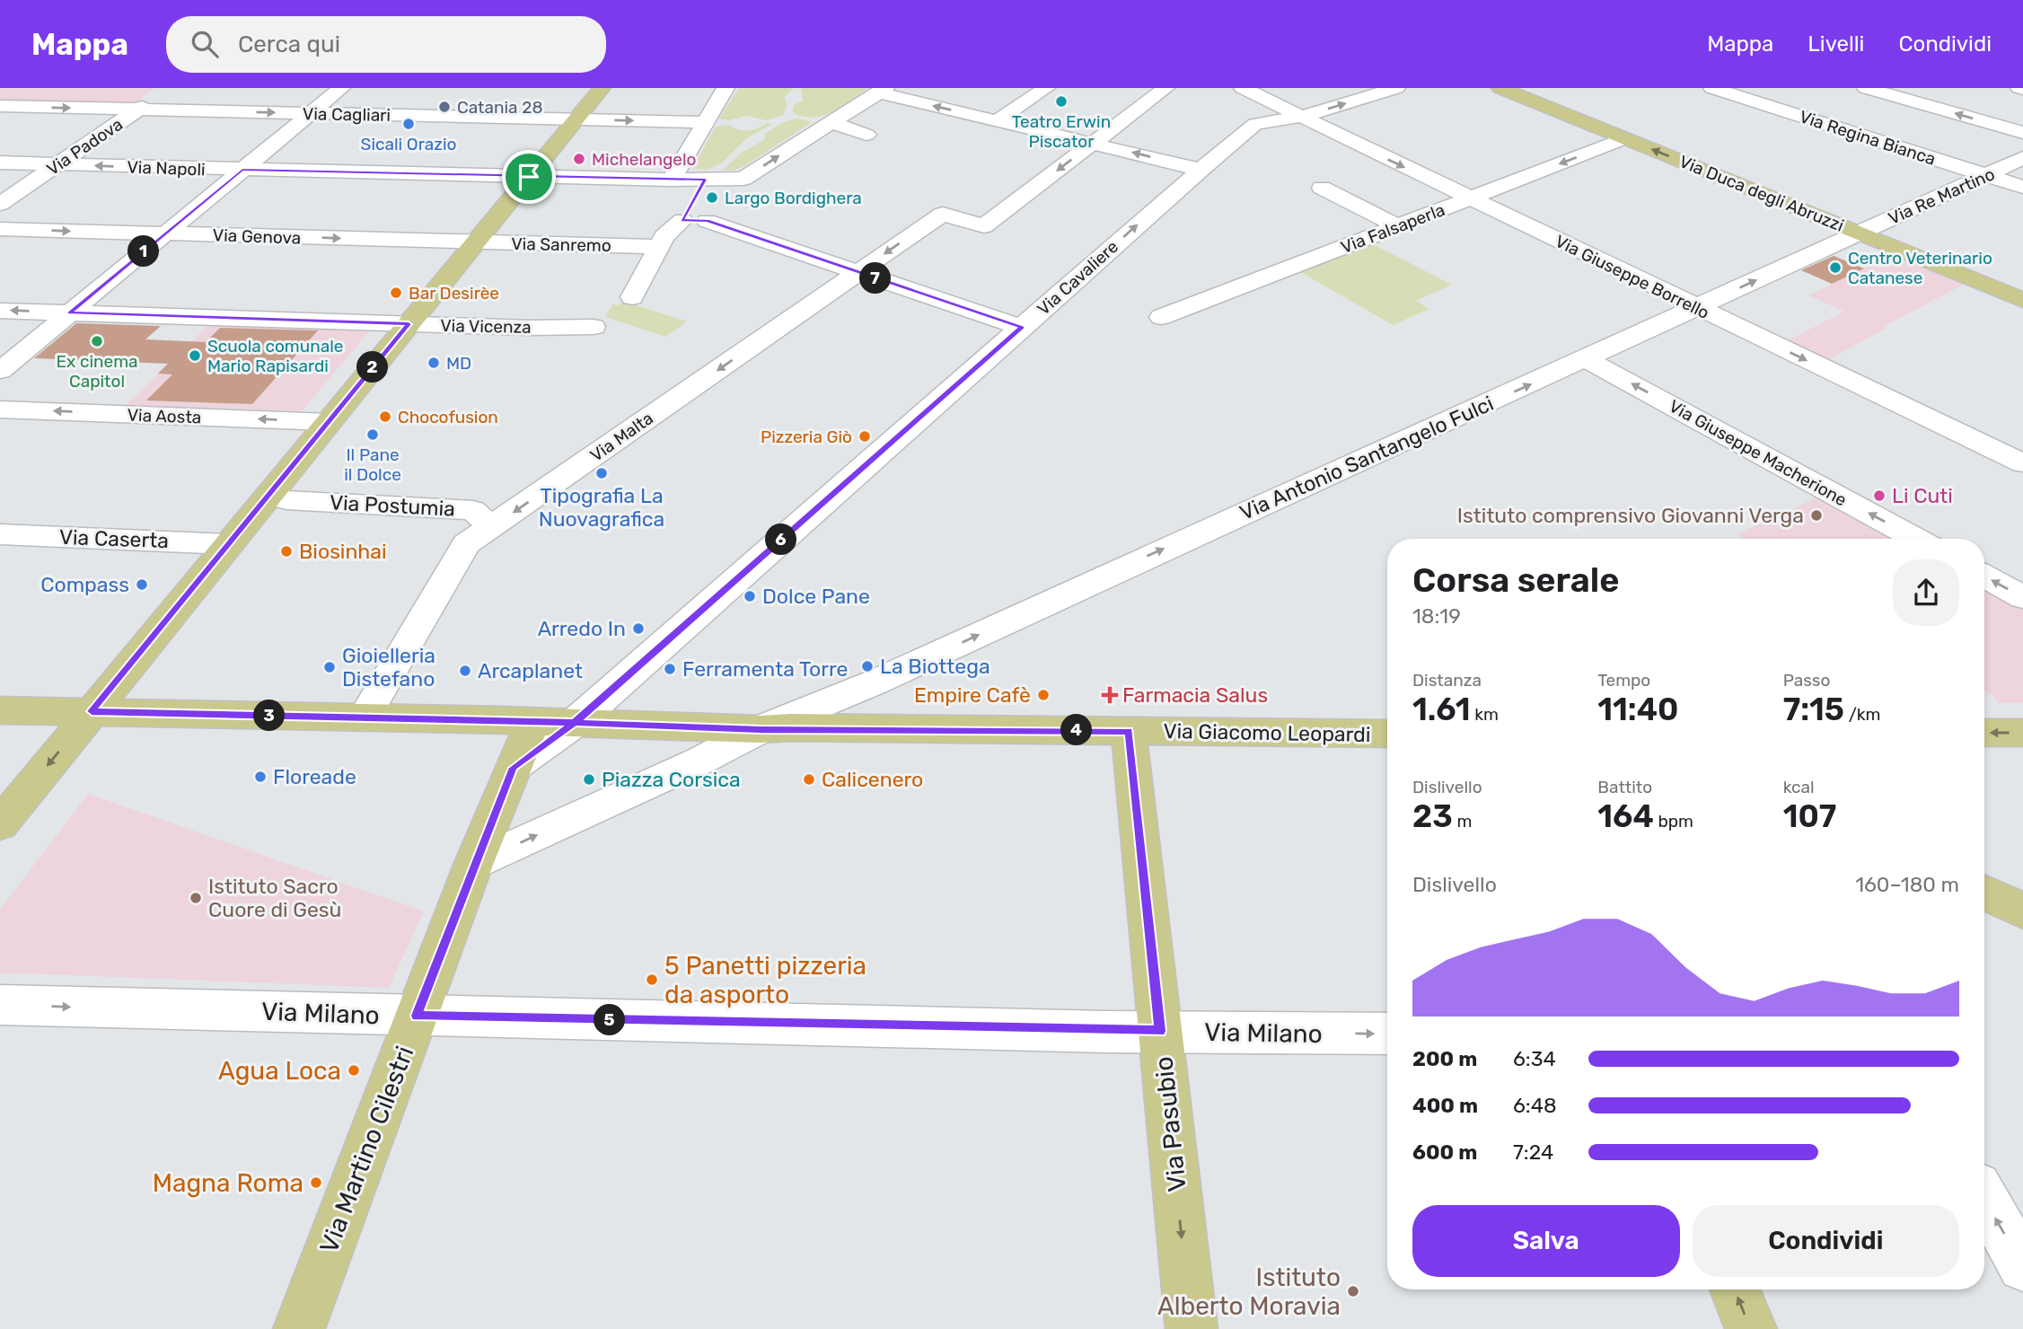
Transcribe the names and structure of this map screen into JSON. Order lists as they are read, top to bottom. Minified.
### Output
{"streets":{"main road":["Via Duca degli Abruzzi","Via Giacomo Leopardi","Via Pasubio","Via Martino Cilestri"],"street":["Via Cagliari","Via Regina Bianca","Via Padova","Via Napoli","Via Re Martino","Via Falsaperla","Via Genova","Via Sanremo","Via Giuseppe Borrello","Via Cavaliere","Via Vicenza","Via Aosta","Via Malta","Via Giuseppe Macherione","Via Antonio Santangelo Fulci","Via Postumia","Via Caserta","Via Milano"]},"crossings":[["Via Cagliari","Via Padova"],["Via Regina Bianca","Via Re Martino"],["Via Padova","Via Napoli"],["Via Duca degli Abruzzi","Via Re Martino"],["Via Duca degli Abruzzi","Via Falsaperla"],["Via Duca degli Abruzzi","Via Antonio Santangelo Fulci"],["Via Re Martino","Via Antonio Santangelo Fulci"],["Via Falsaperla","Via Giuseppe Borrello"],["Via Genova","Via Sanremo"],["Via Giuseppe Borrello","Via Cavaliere"],["Via Giuseppe Borrello","Via Antonio Santangelo Fulci"],["Via Cavaliere","Via Giacomo Leopardi"],["Via Cavaliere","Via Martino Cilestri"],["Via Malta","Via Postumia"],["Via Malta","Via Giacomo Leopardi"],["Via Giuseppe Macherione","Via Antonio Santangelo Fulci"],["Via Antonio Santangelo Fulci","Via Giacomo Leopardi"],["Via Giacomo Leopardi","Via Pasubio"],["Via Giacomo Leopardi","Via Martino Cilestri"],["Via Milano","Via Pasubio"],["Via Milano","Via Martino Cilestri"]],"one_way":["Via Cagliari","Via Duca degli Abruzzi","Via Genova","Via Aosta","Via Giuseppe Macherione","Via Antonio Santangelo Fulci","Via Milano","Via Pasubio"],"places":{"other":["Teatro Erwin Piscator","Catania 28","Sicali Orazio","Michelangelo","Largo Bordighera","Centro Veterinario Catanese","Bar Desirèe","Ex cinema Capitol","Scuola comunale Mario Rapisardi","MD","Chocofusion","Il Pane il Dolce","Pizzeria Giò","Tipografia La Nuovagrafica","Li Cuti","Istituto comprensivo Giovanni Verga","Biosinhai","Compass","Dolce Pane","Arredo In","La Biottega","Gioielleria Distefano","Ferramenta Torre","Arcaplanet","Empire Cafè","Floreade","Piazza Corsica","Calicenero","Istituto Sacro Cuore di Gesù","5 Panetti pizzeria da asporto","Agua Loca","Magna Roma","Istituto Alberto Moravia"],"health":["Farmacia Salus"]},"page":{"header":"Mappa","search":"Cerca qui","nav":["Mappa","Livelli","Condividi"],"pins":["1","7","2","6","3","4","5"],"heading":["Corsa serale","18:19"],"stats":[["Distanza","1.61 km"],["Tempo","11:40"],["Passo","7:15 /km"],["Dislivello","23 m"],["Battito","164 bpm"],["kcal","107"]],"chart":["Dislivello","160–180 m"],"list":[{"name":"200 m","note":"6:34"},{"name":"400 m","note":"6:48"},{"name":"600 m","note":"7:24"}],"buttons":["Salva","Condividi"]}}
